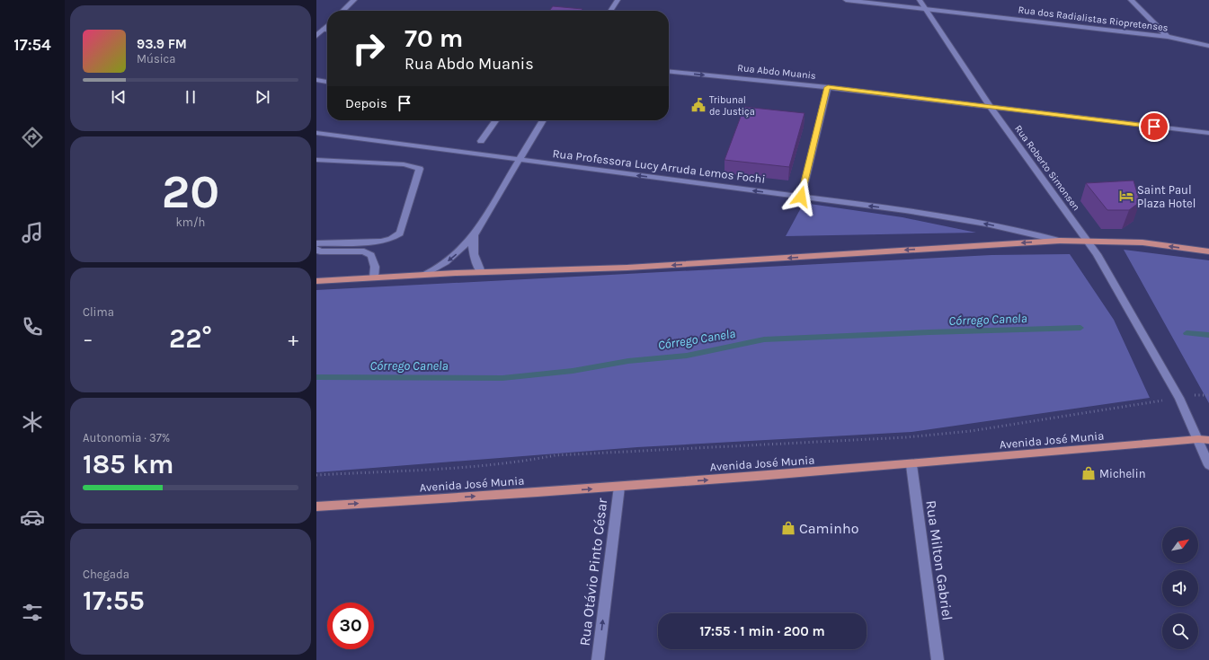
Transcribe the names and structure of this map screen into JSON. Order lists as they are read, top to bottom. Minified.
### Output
{"streets":{"main road":["Avenida José Munia"],"street":["Rua dos Radialistas Riopretenses","Rua Abdo Muanis","Rua Professora Lucy Arruda Lemos Fochi","Rua Roberto Simonsen","Rua Milton Gabriel","Rua Otávio Pinto César"]},"crossings":[["Rua dos Radialistas Riopretenses","Rua Roberto Simonsen"],["Rua Abdo Muanis","Rua Roberto Simonsen"],["Rua Roberto Simonsen","Avenida José Munia"],["Avenida José Munia","Rua Milton Gabriel"],["Avenida José Munia","Rua Otávio Pinto César"]],"one_way":["Rua Professora Lucy Arruda Lemos Fochi","Avenida José Munia","Rua Otávio Pinto César"],"water":["Córrego Canela"],"places":{"public building":["Tribunal de Justiça"],"hotel":["Saint Paul Plaza Hotel"],"shop":["Michelin","Caminho"]},"north":"top right","page":{"tabs":"17:54","turn":["70 m","Rua Abdo Muanis"],"song":["93.9 FM","Música"],"then":"Depois","tile":[["20","km/h"],"Clima",["Autonomia · 37%","185 km"],["Chegada","17:55"]],"heat":["−","22°","+"],"limit":"30","trip":"17:55 · 1 min · 200 m"}}
